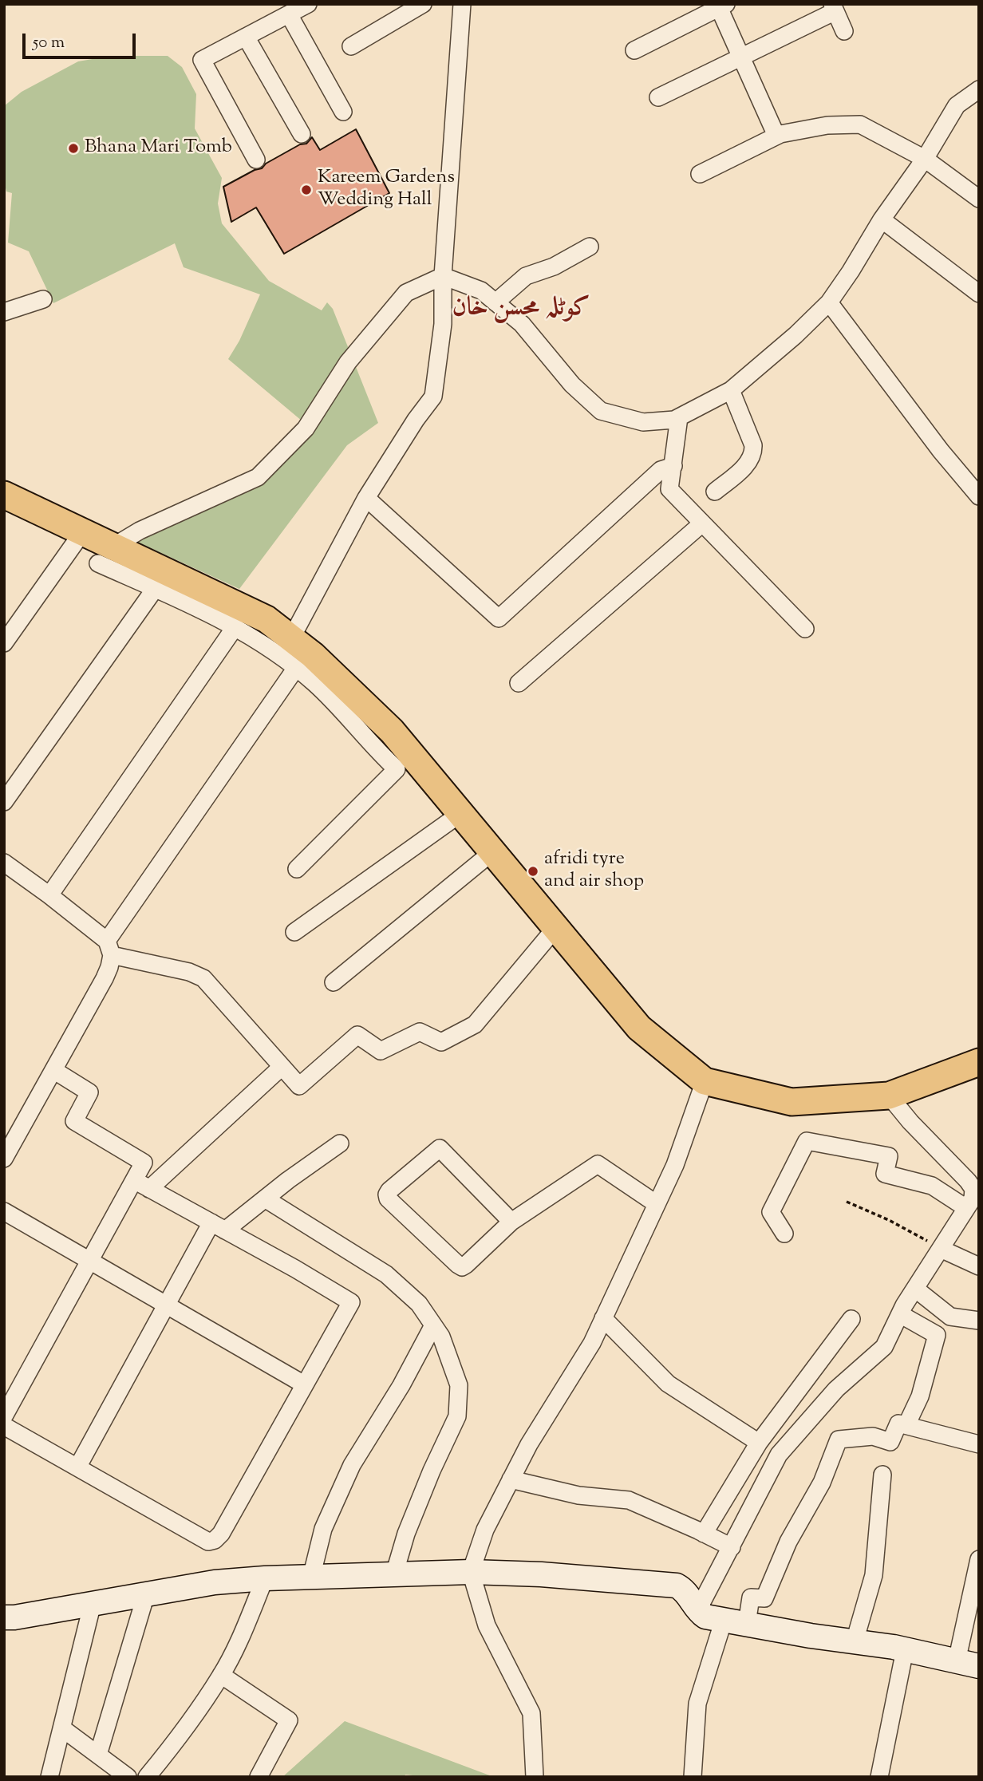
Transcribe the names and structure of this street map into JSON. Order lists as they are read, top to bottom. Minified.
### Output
{"districts":["کوٹلہ محسن خان"],"places":["Bhana Mari Tomb","Kareem Gardens Wedding Hall","afridi tyre and air shop"],"scale_bar":"50 m"}
